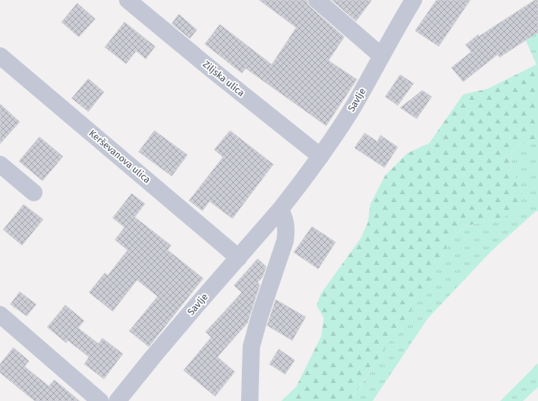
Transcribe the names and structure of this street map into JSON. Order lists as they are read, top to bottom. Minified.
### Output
{"streets":{"street":["Ziljska ulica","Savlje","Kerševanova ulica"]},"crossings":[["Ziljska ulica","Savlje"],["Savlje","Kerševanova ulica"]]}
